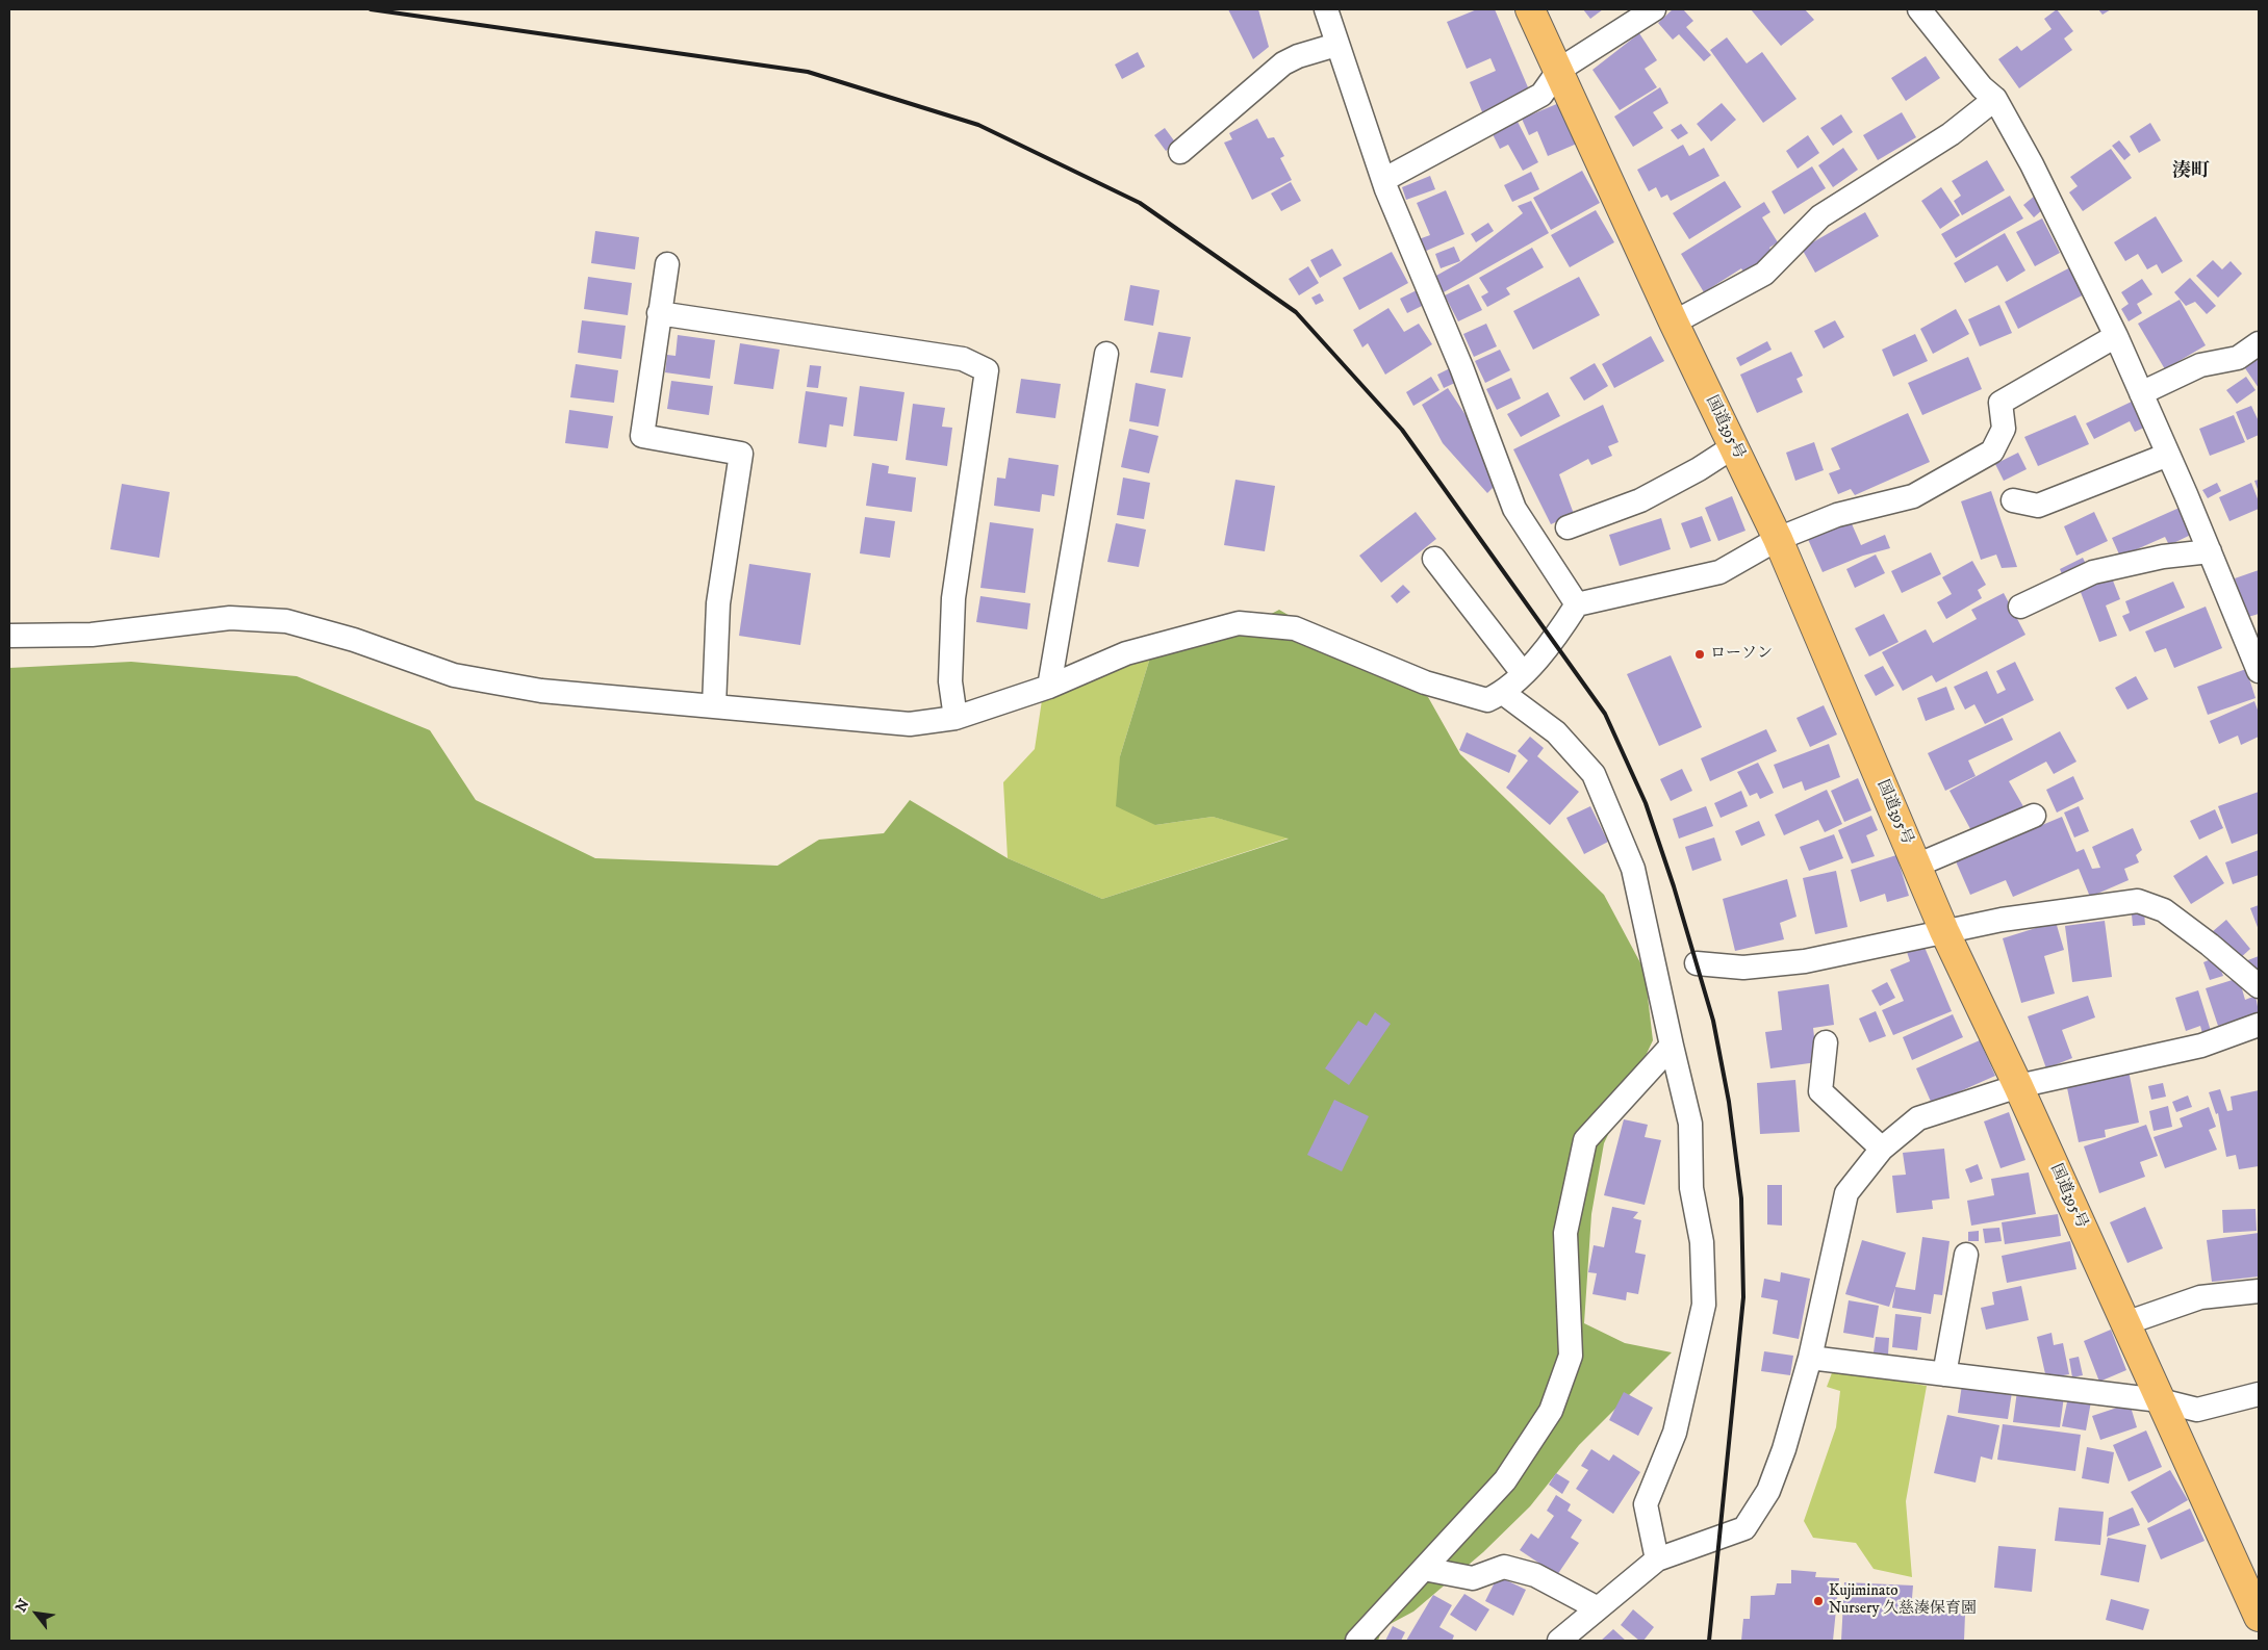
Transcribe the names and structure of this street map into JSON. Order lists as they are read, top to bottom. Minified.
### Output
{"streets":{"highway":["国道395号"]},"districts":["湊町"],"places":["ローソン","Kujiminato Nursery 久慈湊保育園"],"north":"top left"}
